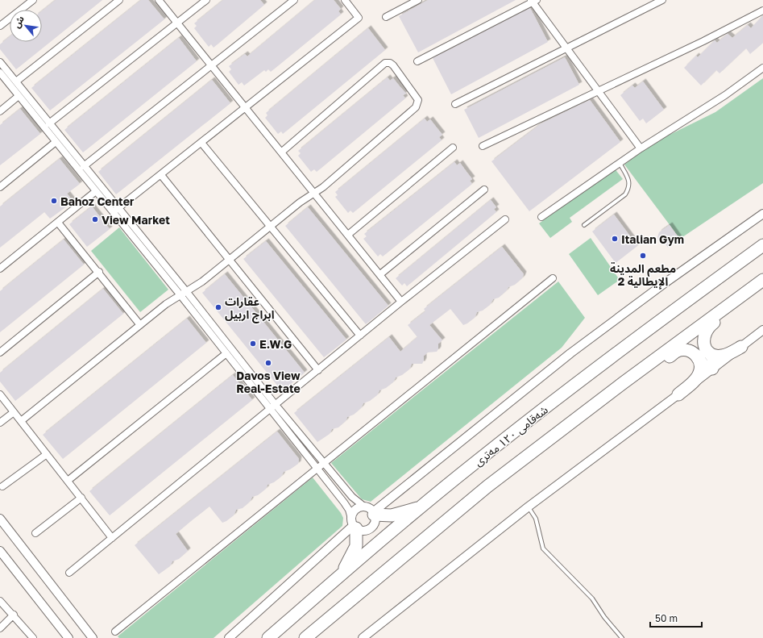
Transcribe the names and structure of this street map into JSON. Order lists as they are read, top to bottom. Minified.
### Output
{"streets":{"highway":["شەقامی ١٢٠ مەتری"]},"places":["Bahoz Center","View Market","Italian Gym","مطعم المدينة الإيطالية 2","عقارات ابراج اربیل","E.W.G","Davos View Real-Estate"],"scale_bar":"50 m","north":"top left"}
